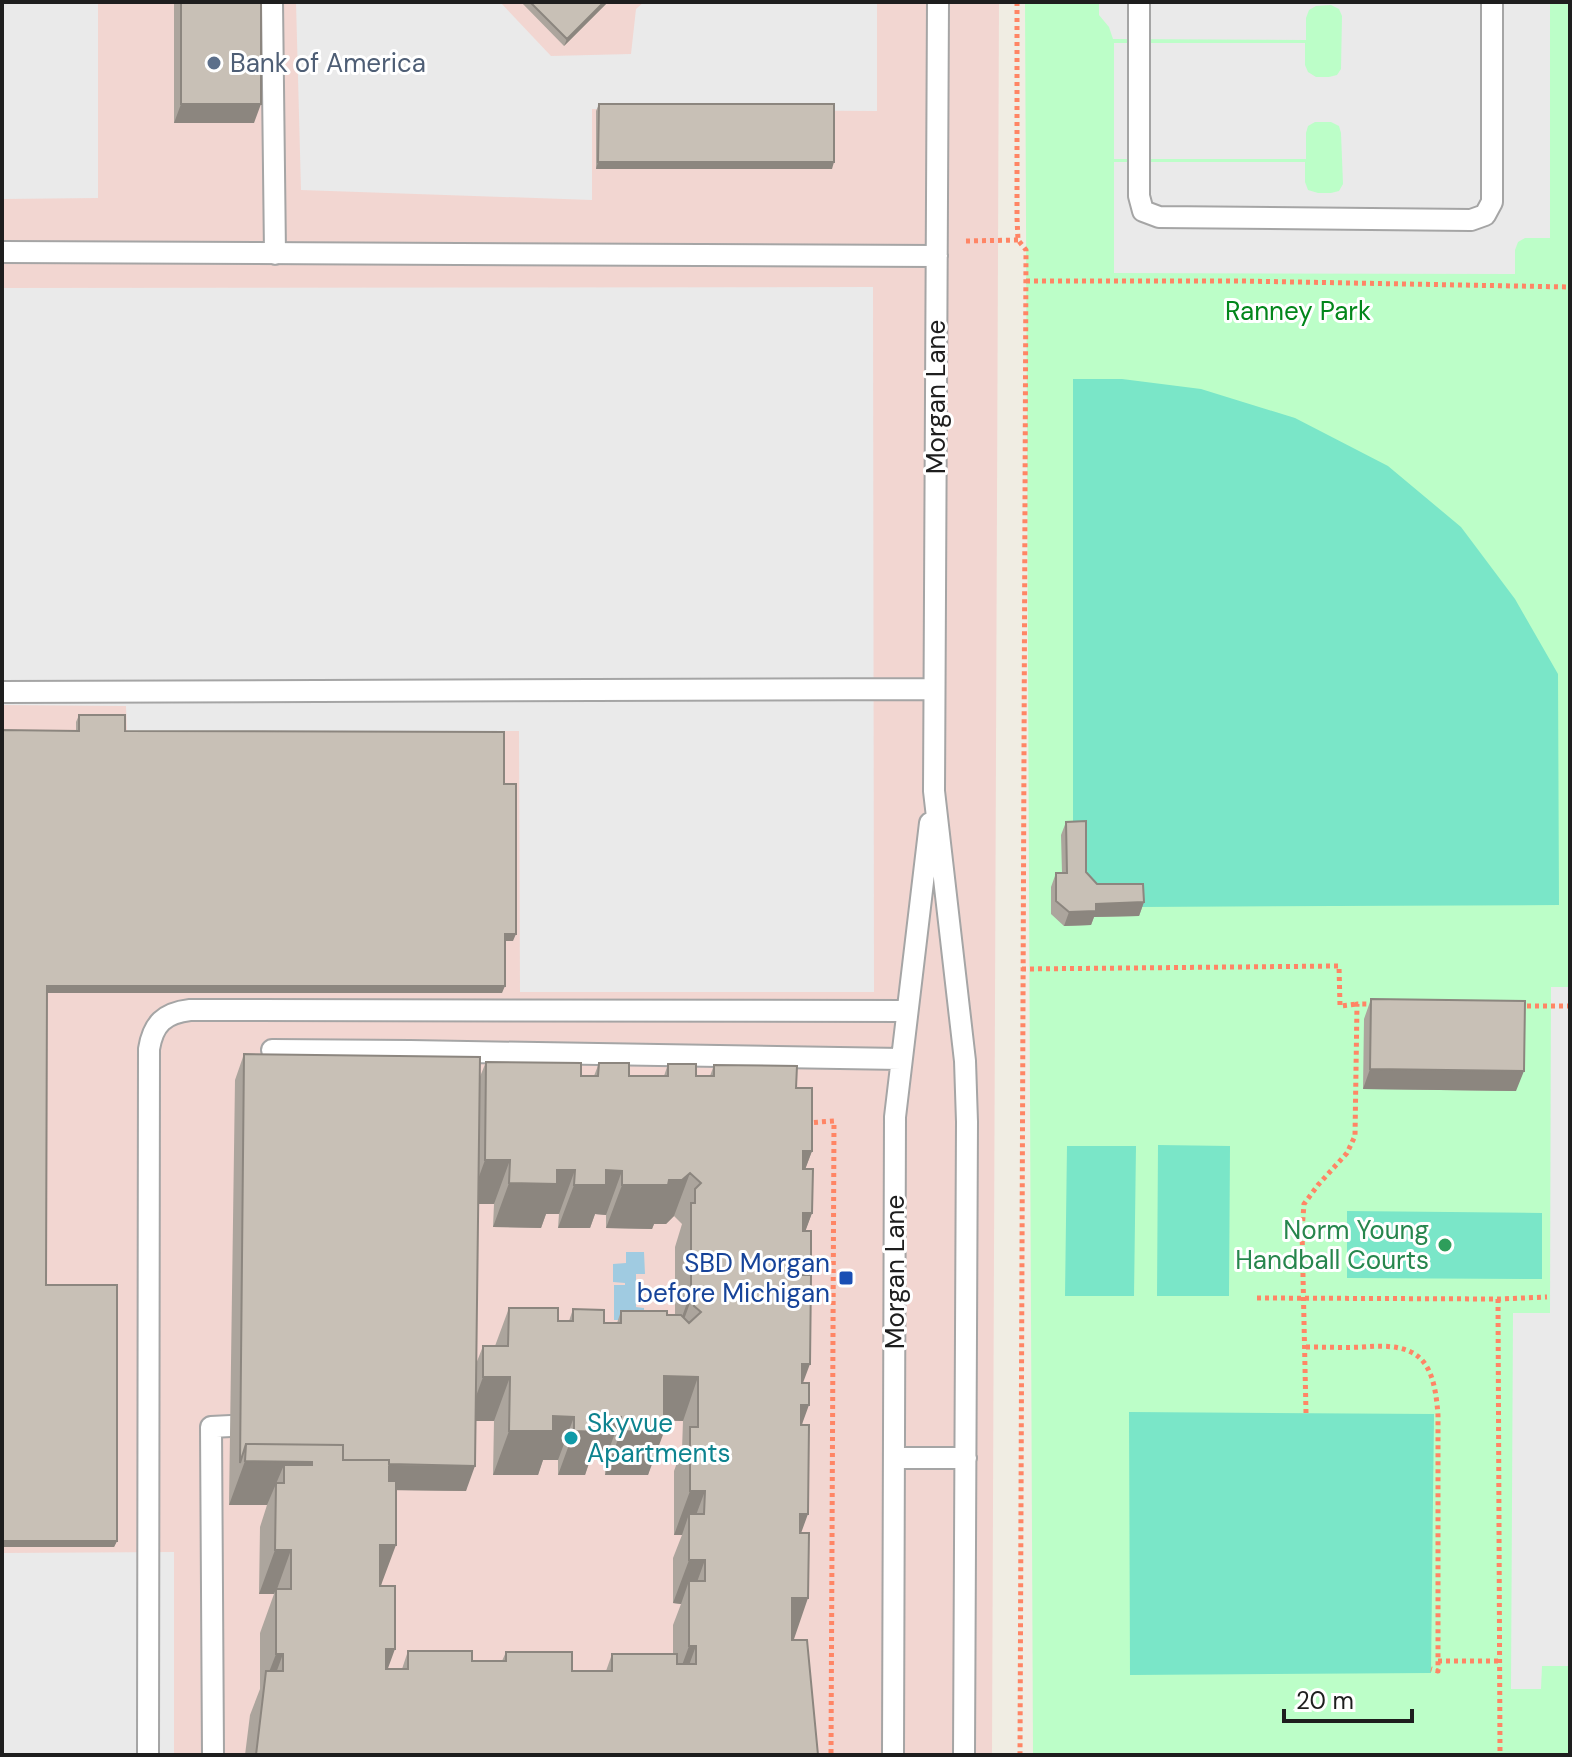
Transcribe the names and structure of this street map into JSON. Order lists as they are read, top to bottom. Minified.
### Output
{"streets":{"lane":["Morgan Lane"]},"parks":["Ranney Park"],"places":{"other":["Bank of America","Norm Young Handball Courts","Skyvue Apartments"],"transit":["SBD Morgan before Michigan"]},"scale_bar":"20 m"}
